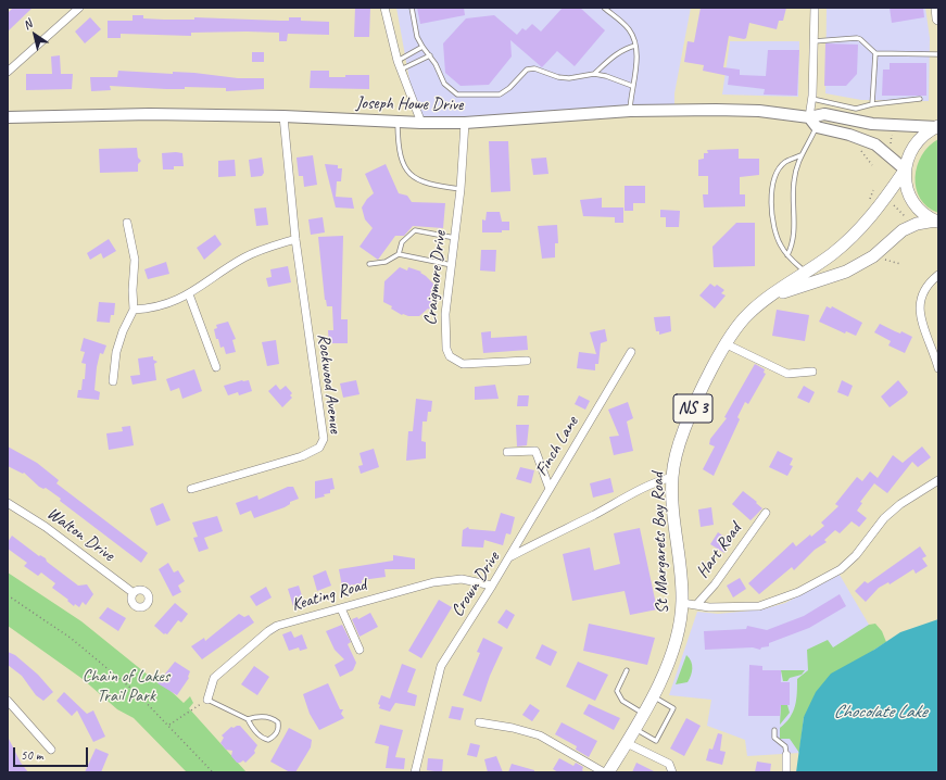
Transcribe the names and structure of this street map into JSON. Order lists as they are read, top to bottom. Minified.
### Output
{"streets":{"main road":["Joseph Howe Drive","NS 3","St Margarets Bay Road"],"street":["Craigmore Drive","Rockwood Avenue","Finch Lane","Walton Drive","Hart Road","Crown Drive","Keating Road"]},"crossings":[["Joseph Howe Drive","Craigmore Drive"],["Joseph Howe Drive","Rockwood Avenue"],["Joseph Howe Drive","St Margarets Bay Road"],["Finch Lane","Crown Drive"],["St Margarets Bay Road","Crown Drive"],["Crown Drive","Keating Road"]],"water":["Chocolate Lake"],"parks":["Chain of Lakes Trail Park"],"scale_bar":"50 m","north":"top left"}
